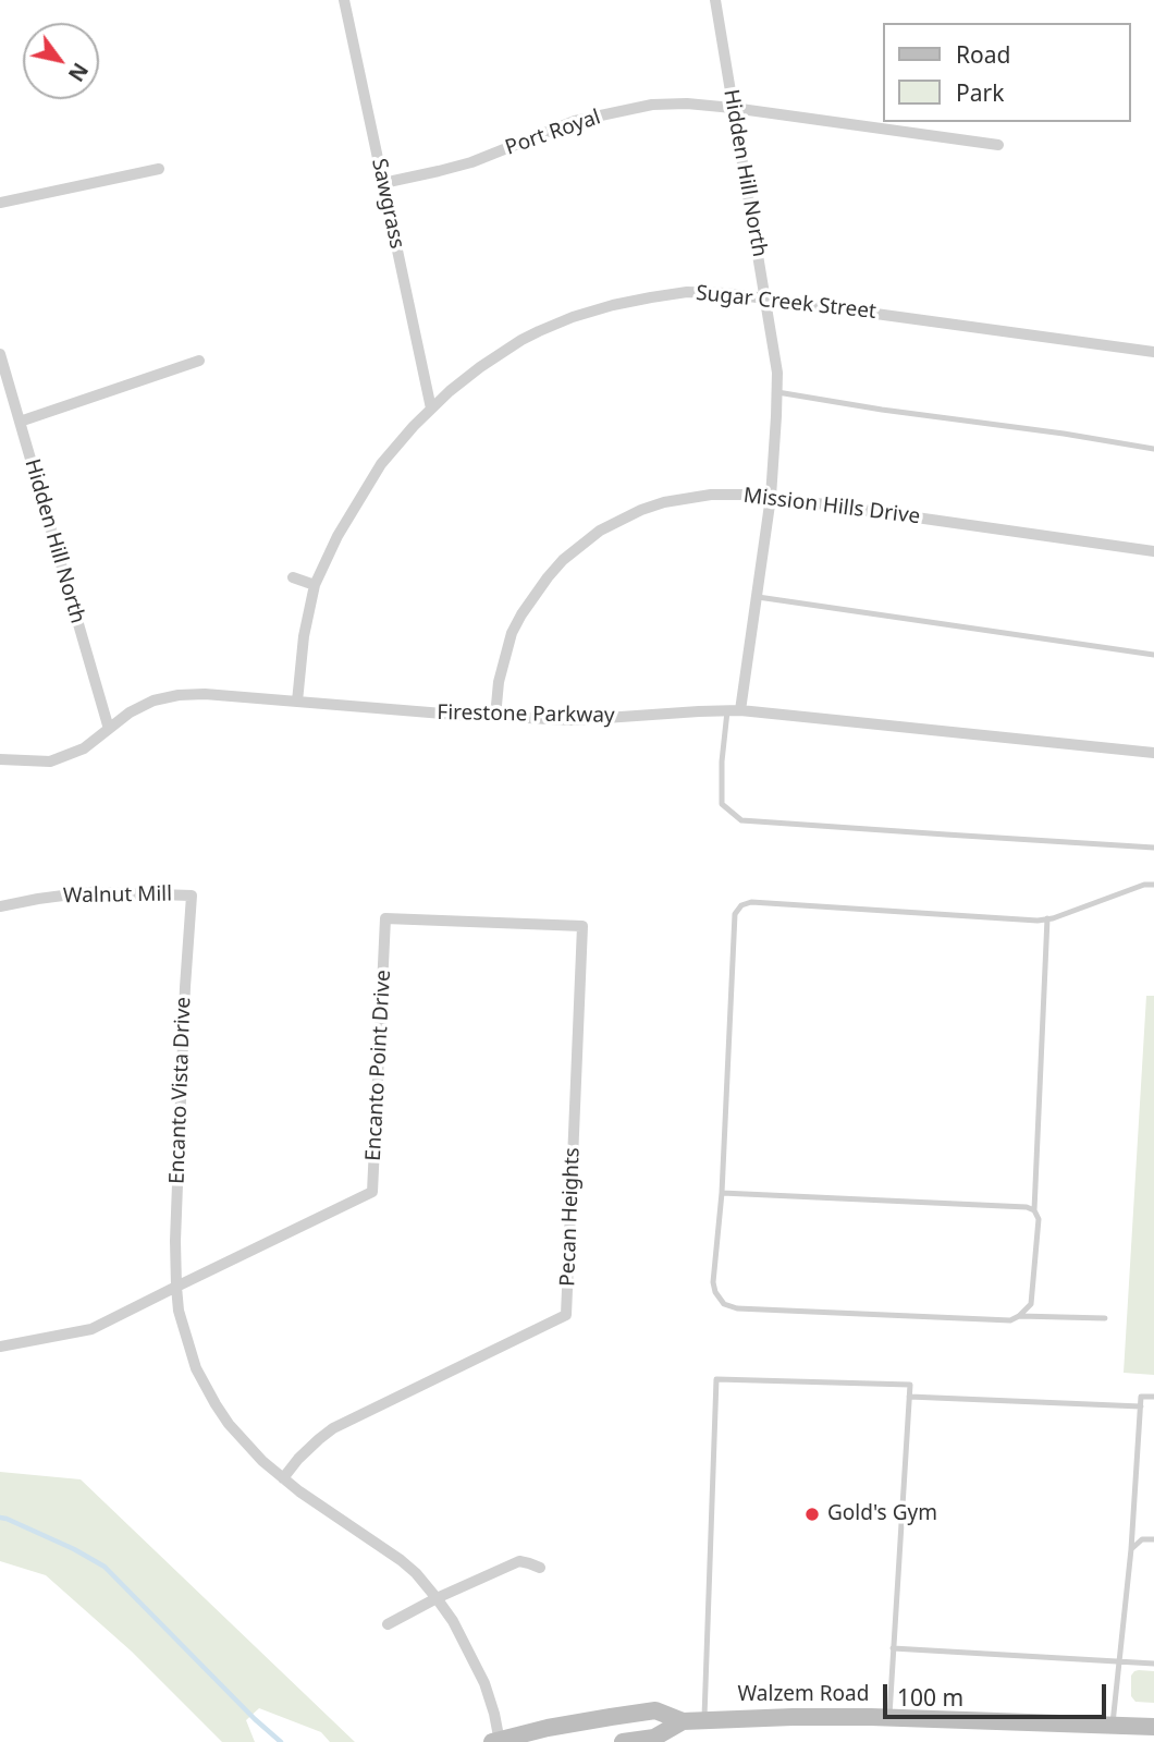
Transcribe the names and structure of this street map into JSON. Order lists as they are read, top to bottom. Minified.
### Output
{"streets":{"street":["Port Royal","Hidden Hill North","Sawgrass","Sugar Creek Street","Mission Hills Drive","Firestone Parkway","Walnut Mill","Encanto Point Drive","Encanto Vista Drive","Pecan Heights","Walzem Road"]},"crossings":[["Port Royal","Hidden Hill North"],["Port Royal","Sawgrass"],["Hidden Hill North","Sugar Creek Street"],["Hidden Hill North","Mission Hills Drive"],["Hidden Hill North","Firestone Parkway"],["Sawgrass","Sugar Creek Street"],["Sugar Creek Street","Firestone Parkway"],["Mission Hills Drive","Firestone Parkway"],["Walnut Mill","Encanto Vista Drive"],["Encanto Point Drive","Encanto Vista Drive"],["Encanto Point Drive","Pecan Heights"]],"places":["Gold's Gym"],"legend":["Road","Park"],"scale_bar":"100 m","north":"bottom right"}
